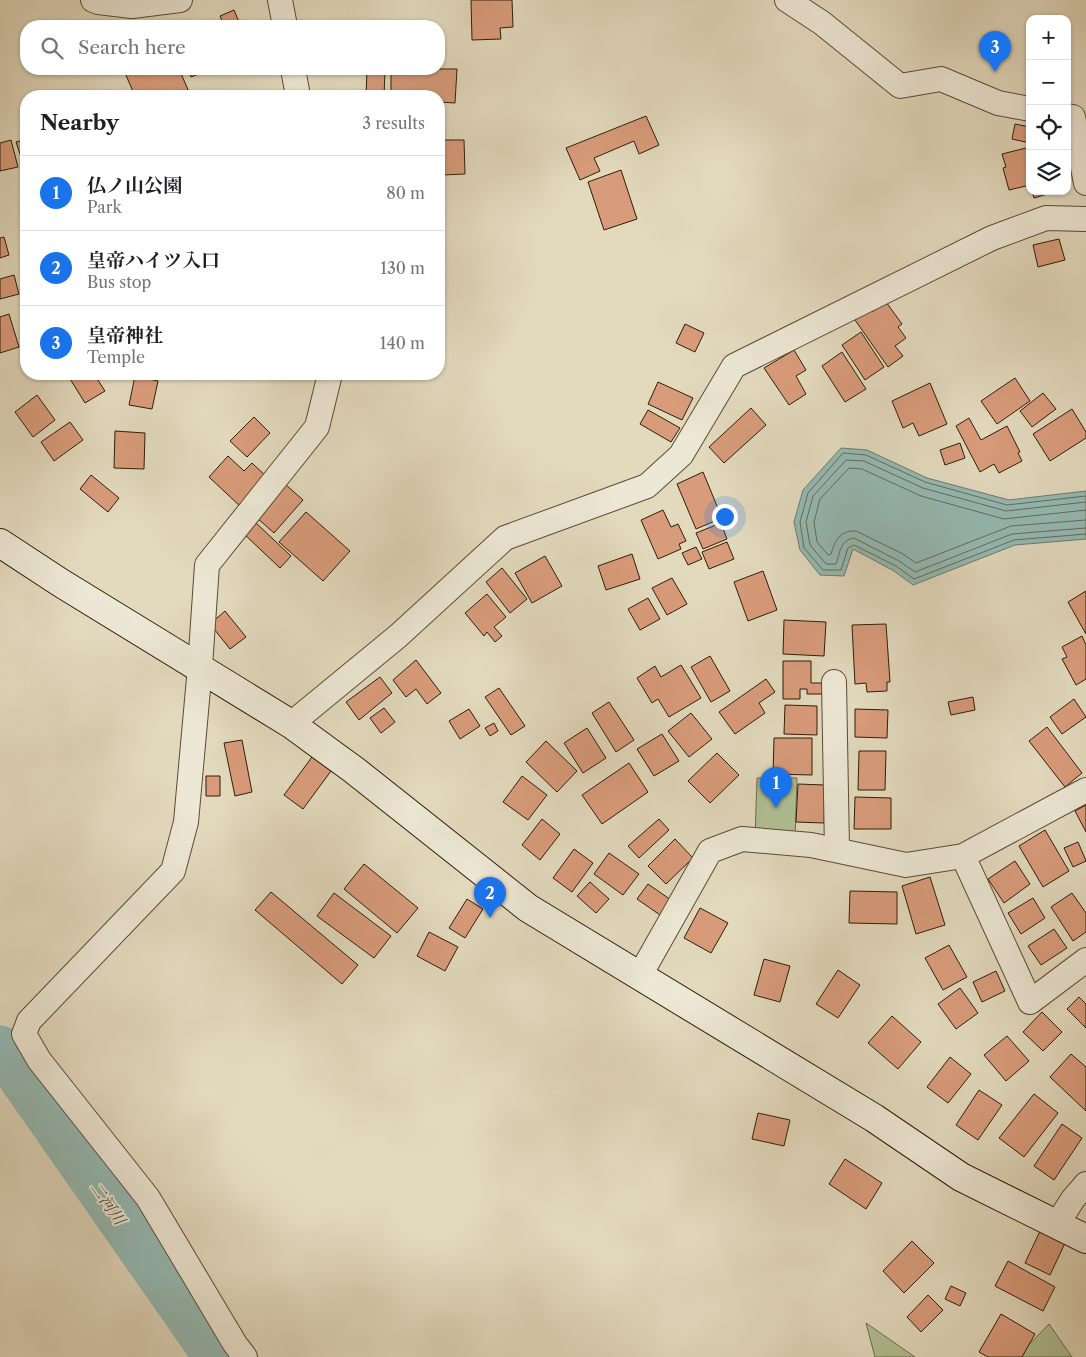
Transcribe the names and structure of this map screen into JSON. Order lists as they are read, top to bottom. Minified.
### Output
{"water":["二河川"],"page":{"map_buttons":["+","−"],"search":"Search here","pins":["3","1","2"],"heading":["Nearby","3 results"],"list":[{"mark":"1","name":"仏ノ山公園","note":"Park","value":"80 m"},{"mark":"2","name":"皇帝ハイツ入口","note":"Bus stop","value":"130 m"},{"mark":"3","name":"皇帝神社","note":"Temple","value":"140 m"}]}}
